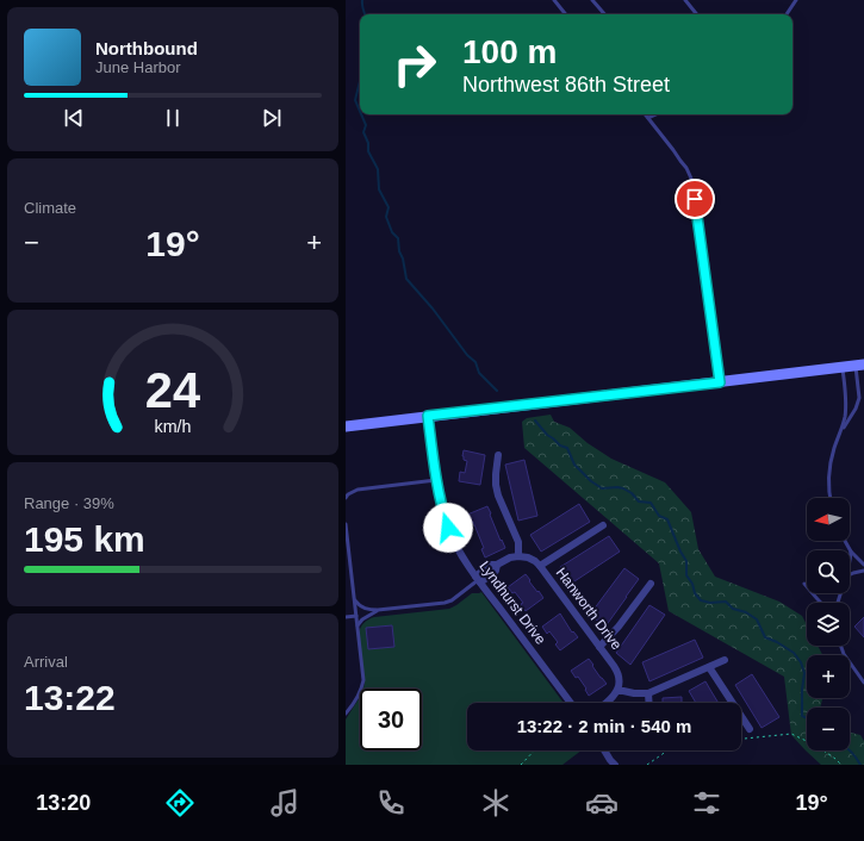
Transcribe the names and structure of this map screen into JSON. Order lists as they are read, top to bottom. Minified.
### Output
{"streets":{"street":["Lyndhurst Drive","Hanworth Drive"]},"north":"left","page":{"turn":["100 m","Northwest 86th Street"],"song":["Northbound","June Harbor"],"tile":["Climate",["Range · 39%","195 km"],["Arrival","13:22"]],"heat":["−","19°","+"],"map_buttons":["+","−"],"limit":"30","trip":"13:22 · 2 min · 540 m","tabs":["13:20","19°"],"gauge":["24","km/h"]}}
